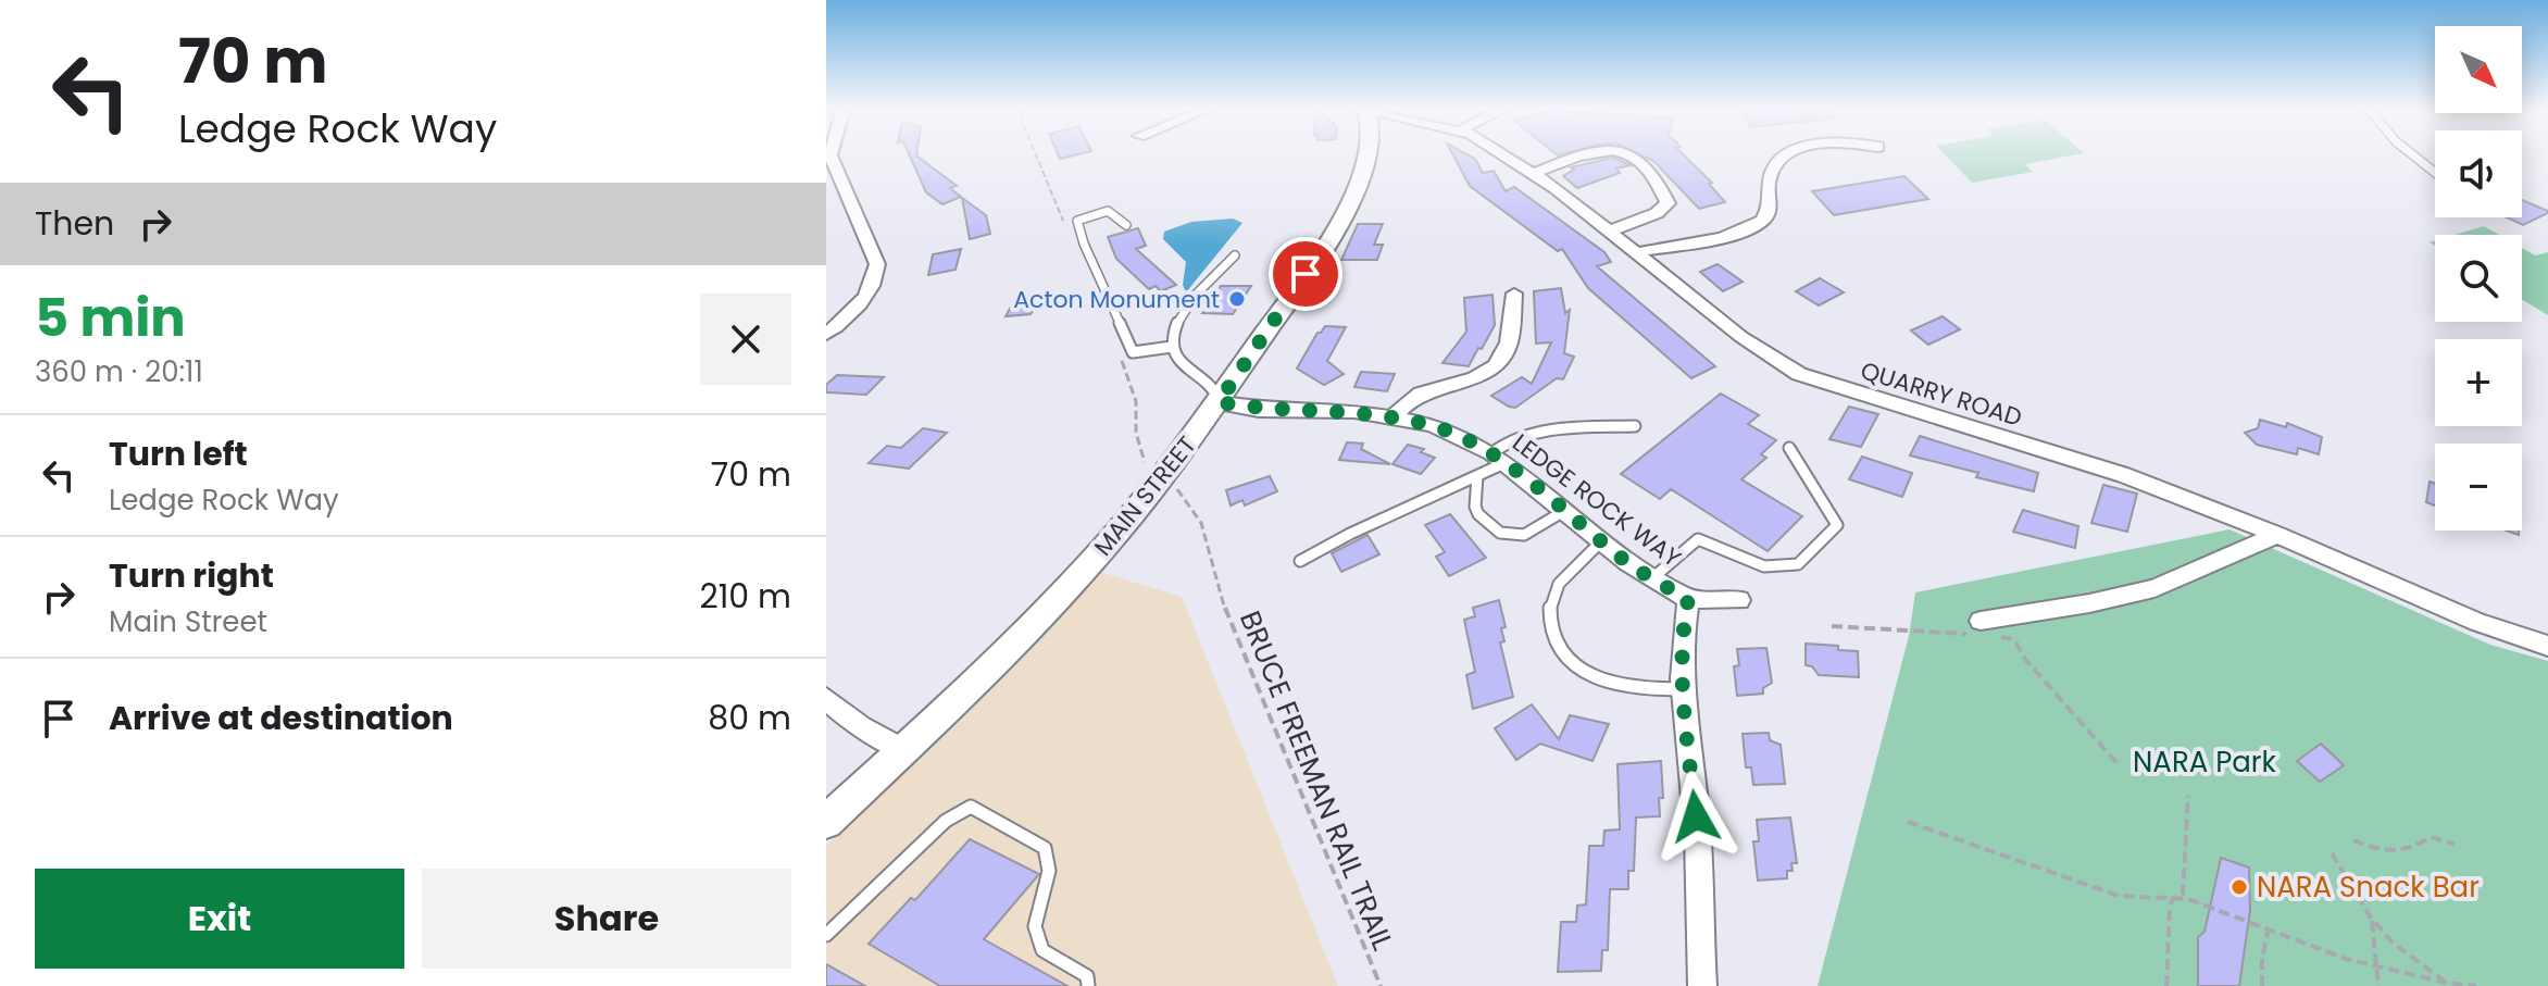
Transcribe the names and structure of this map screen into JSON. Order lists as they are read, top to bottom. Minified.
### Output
{"streets":{"main road":["MAIN STREET"],"street":["QUARRY ROAD","LEDGE ROCK WAY"],"path":["BRUCE FREEMAN RAIL TRAIL"]},"crossings":[["MAIN STREET","LEDGE ROCK WAY"]],"parks":["NARA Park"],"places":["Acton Monument","NARA Snack Bar"],"north":"bottom right","page":{"turn":["70 m","Ledge Rock Way"],"map_buttons":["+","−"],"then":"Then","heading":["5 min","360 m · 20:11"],"list":[{"name":"Turn left","note":"Ledge Rock Way","value":"70 m"},{"name":"Turn right","note":"Main Street","value":"210 m"},{"name":"Arrive at destination","value":"80 m"}],"buttons":["Exit","Share"]}}
